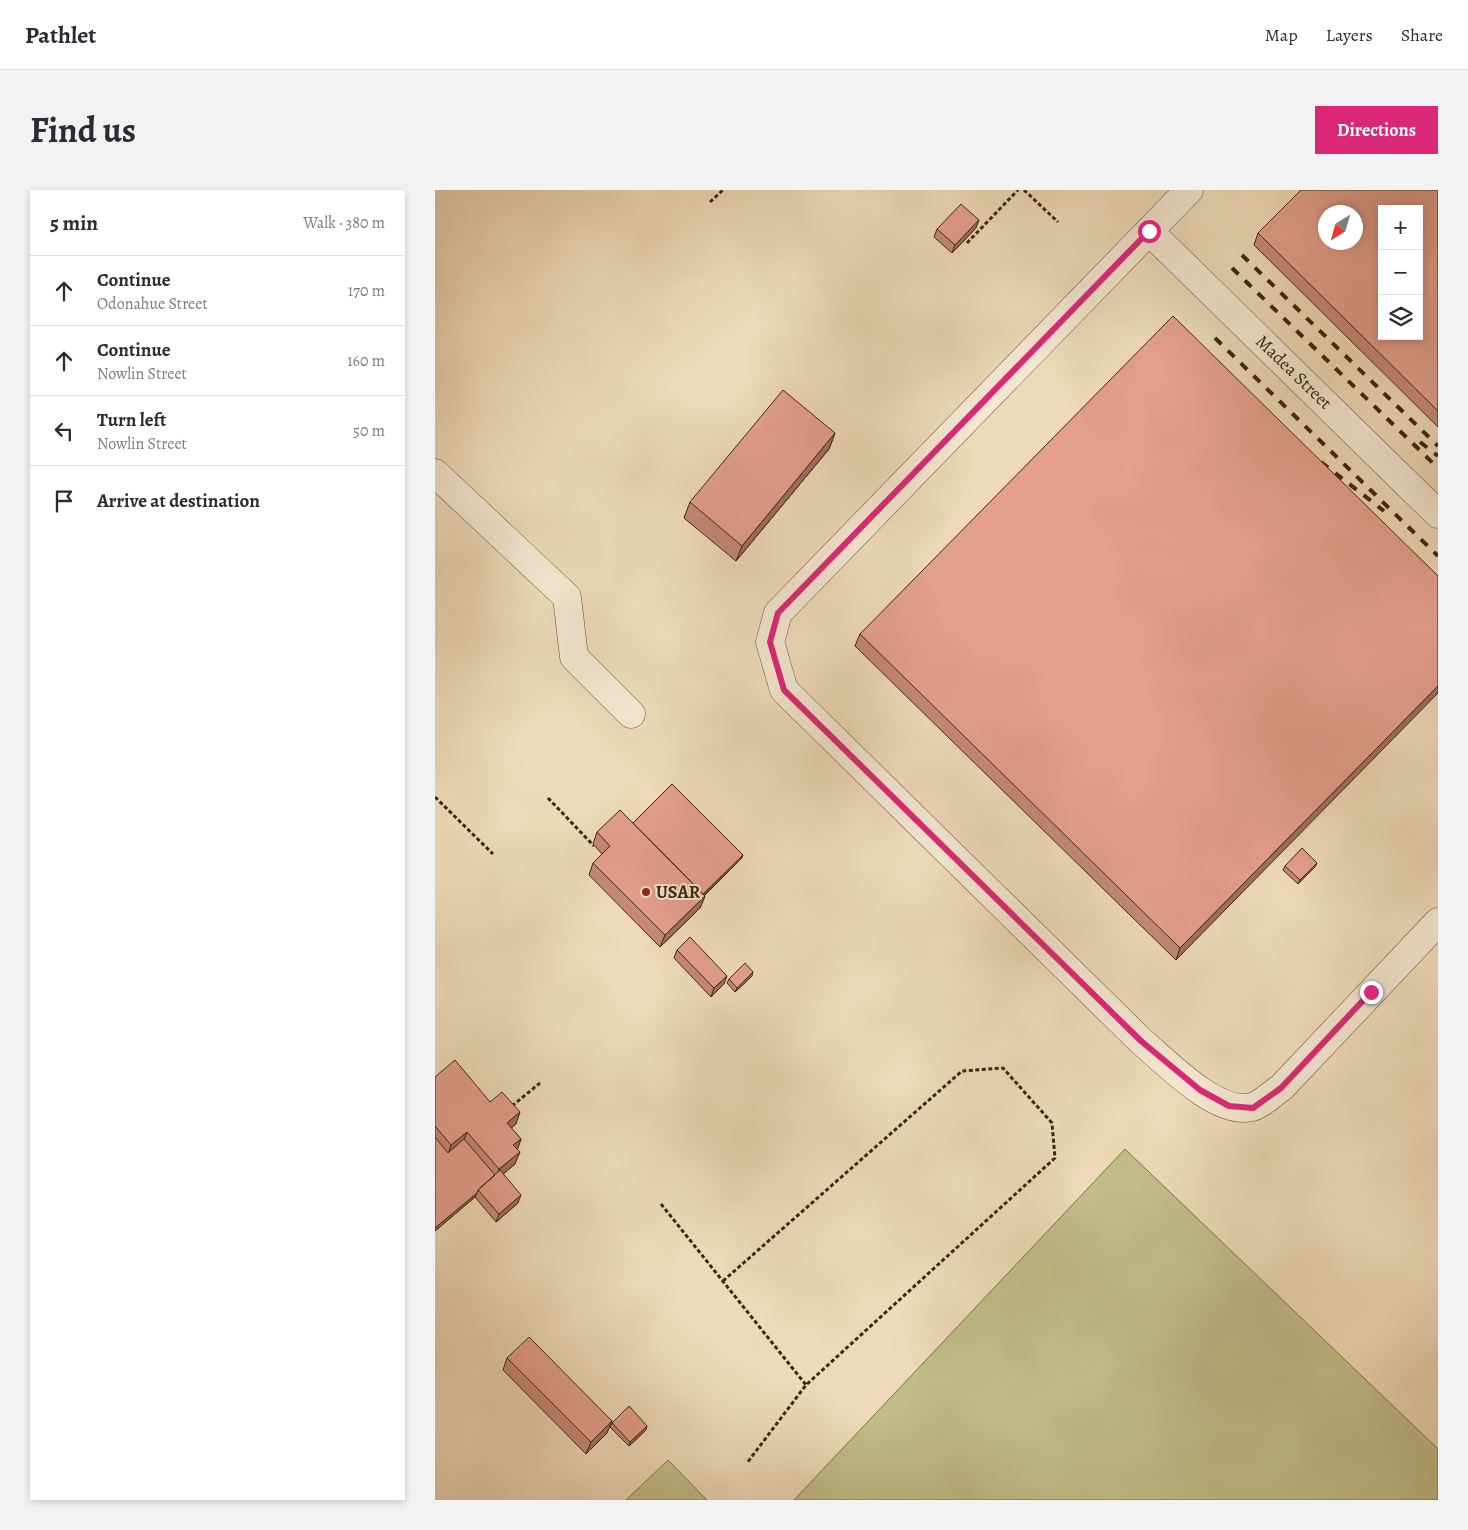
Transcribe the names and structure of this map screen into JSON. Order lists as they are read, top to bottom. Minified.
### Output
{"streets":{"street":["Madea Street"]},"places":["USAR"],"north":"bottom left","page":{"header":"Pathlet","nav":["Map","Layers","Share"],"title":"Find us","buttons":"Directions","heading":["5 min","Walk · 380 m"],"map_buttons":["+","−"],"list":[["Continue","Odonahue Street","170 m"],["Continue","Nowlin Street","160 m"],["Turn left","Nowlin Street","50 m"],"Arrive at destination"]}}
